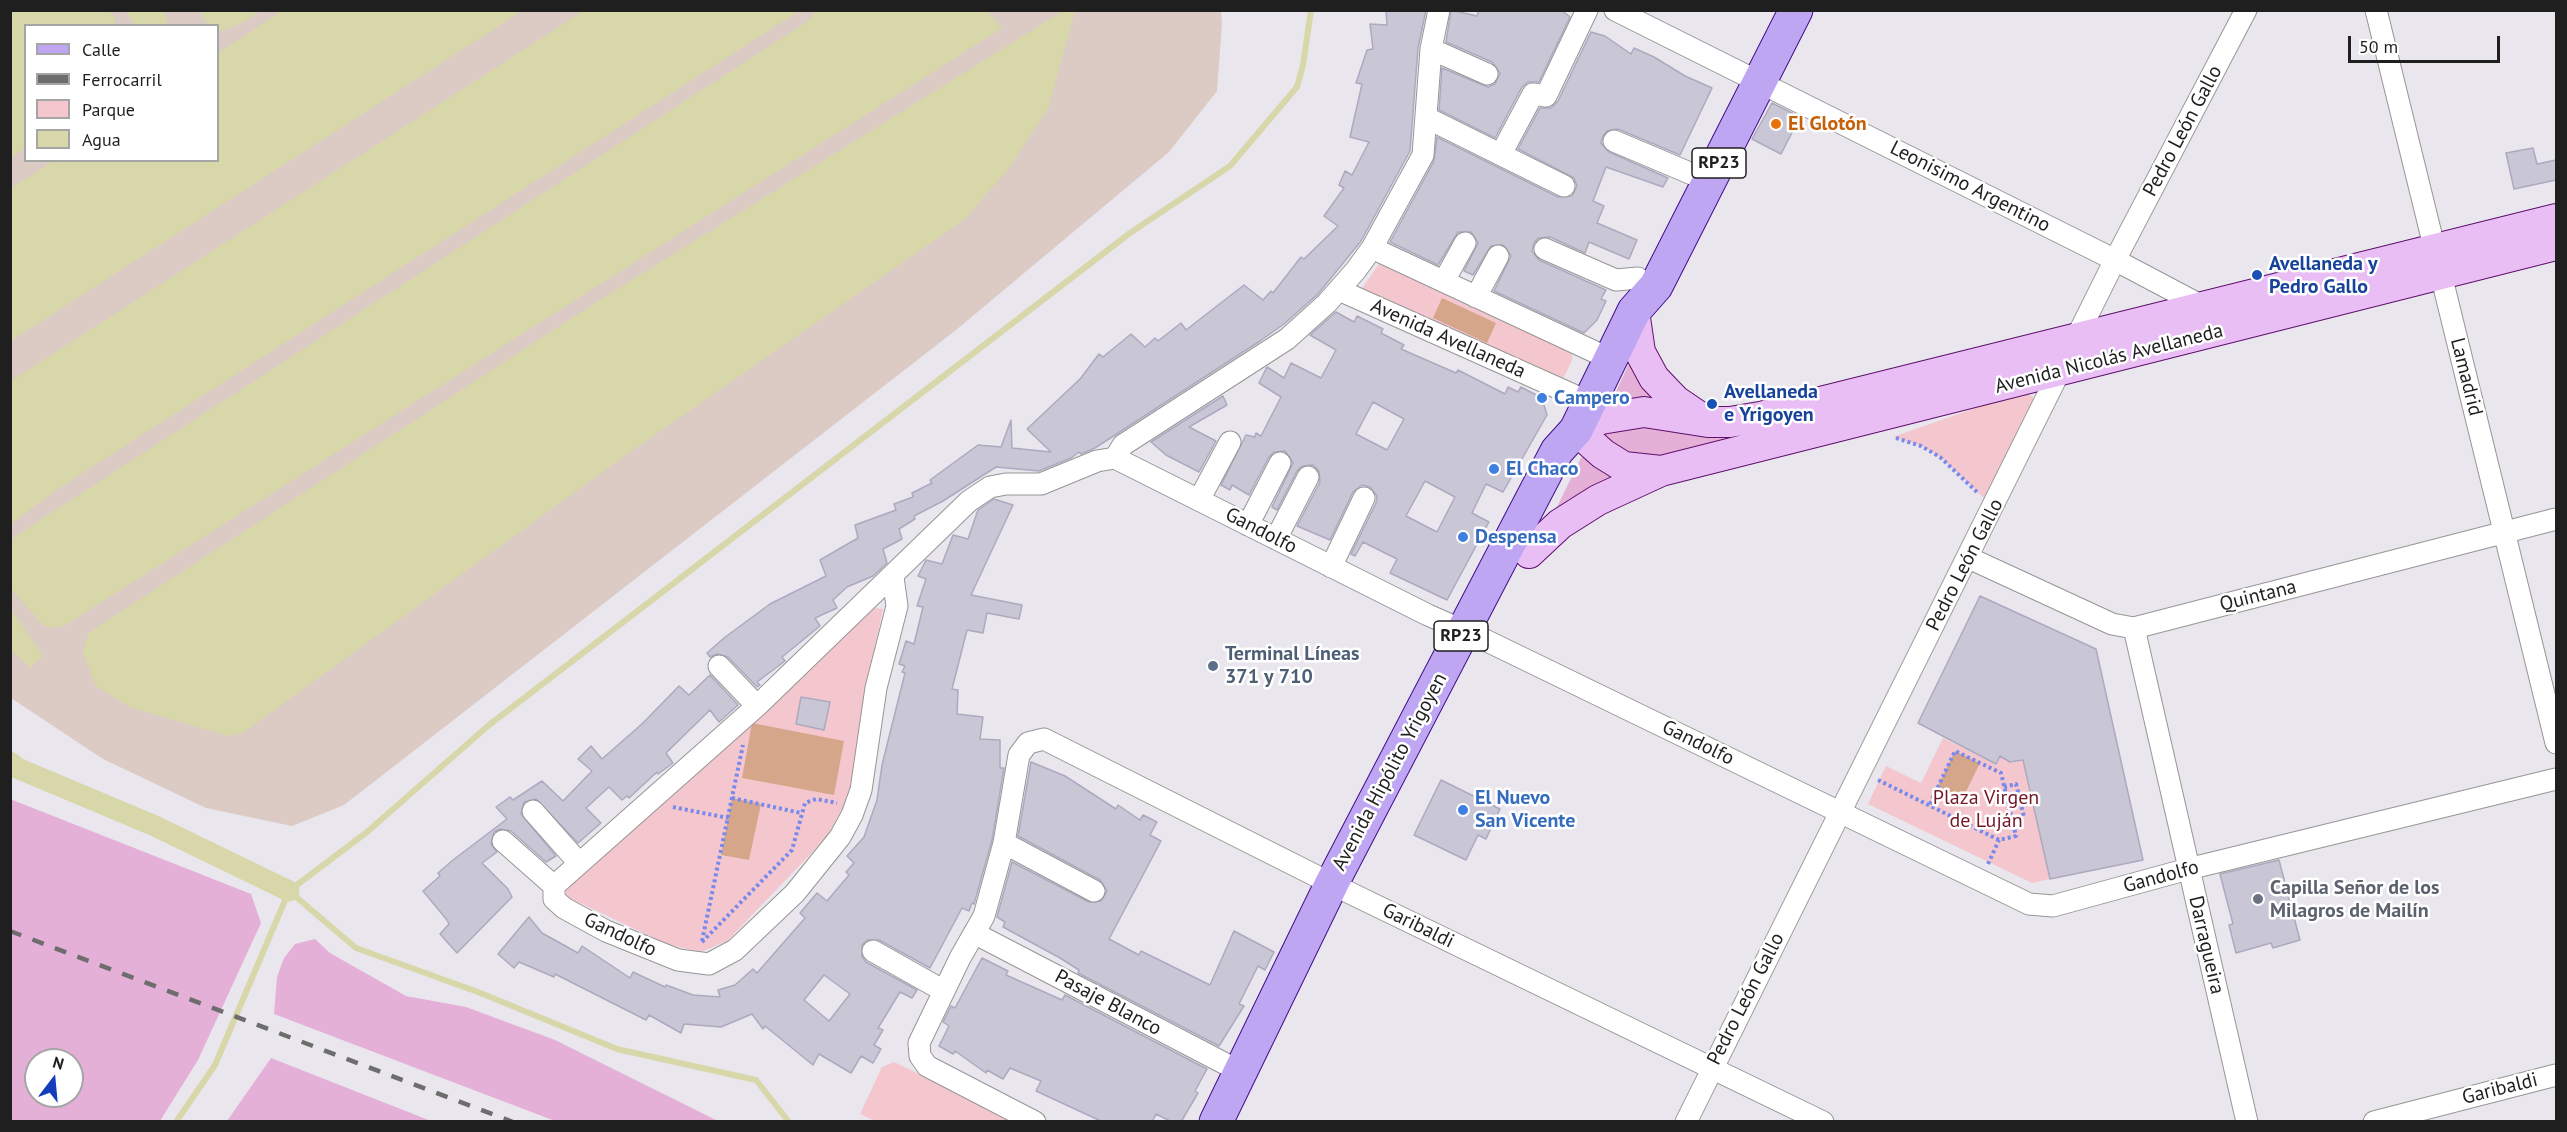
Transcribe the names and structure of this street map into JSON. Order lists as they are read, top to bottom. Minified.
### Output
{"streets":{"main road":["RP23","Avenida Nicolás Avellaneda","Avenida Hipólito Yrigoyen"],"street":["Pedro León Gallo","Leonisimo Argentino","Avenida Avellaneda","Lamadrid","Gandolfo","Quintana","Garibaldi","Darragueira","Pasaje Blanco"]},"crossings":[["Pedro León Gallo","Leonisimo Argentino"],["Pedro León Gallo","Avenida Nicolás Avellaneda"],["Pedro León Gallo","Gandolfo"],["Pedro León Gallo","Quintana"],["Pedro León Gallo","Garibaldi"],["Leonisimo Argentino","Avenida Nicolás Avellaneda"],["Leonisimo Argentino","Avenida Hipólito Yrigoyen"],["Avenida Avellaneda","Avenida Nicolás Avellaneda"],["Avenida Avellaneda","Avenida Hipólito Yrigoyen"],["Avenida Nicolás Avellaneda","Lamadrid"],["Avenida Nicolás Avellaneda","Avenida Hipólito Yrigoyen"],["Lamadrid","Quintana"],["Gandolfo","Avenida Hipólito Yrigoyen"],["Gandolfo","Darragueira"],["Quintana","Darragueira"],["Avenida Hipólito Yrigoyen","Garibaldi"],["Avenida Hipólito Yrigoyen","Pasaje Blanco"]],"parks":["Plaza Virgen de Luján"],"places":["El Glotón","Avellaneda y Pedro Gallo","Campero","Avellaneda e Yrigoyen","El Chaco","Despensa","Terminal Líneas 371 y 710","El Nuevo San Vicente","Capilla Señor de los Milagros de Mailín"],"legend":["Calle","Ferrocarril","Parque","Agua"],"scale_bar":"50 m","north":"top"}
